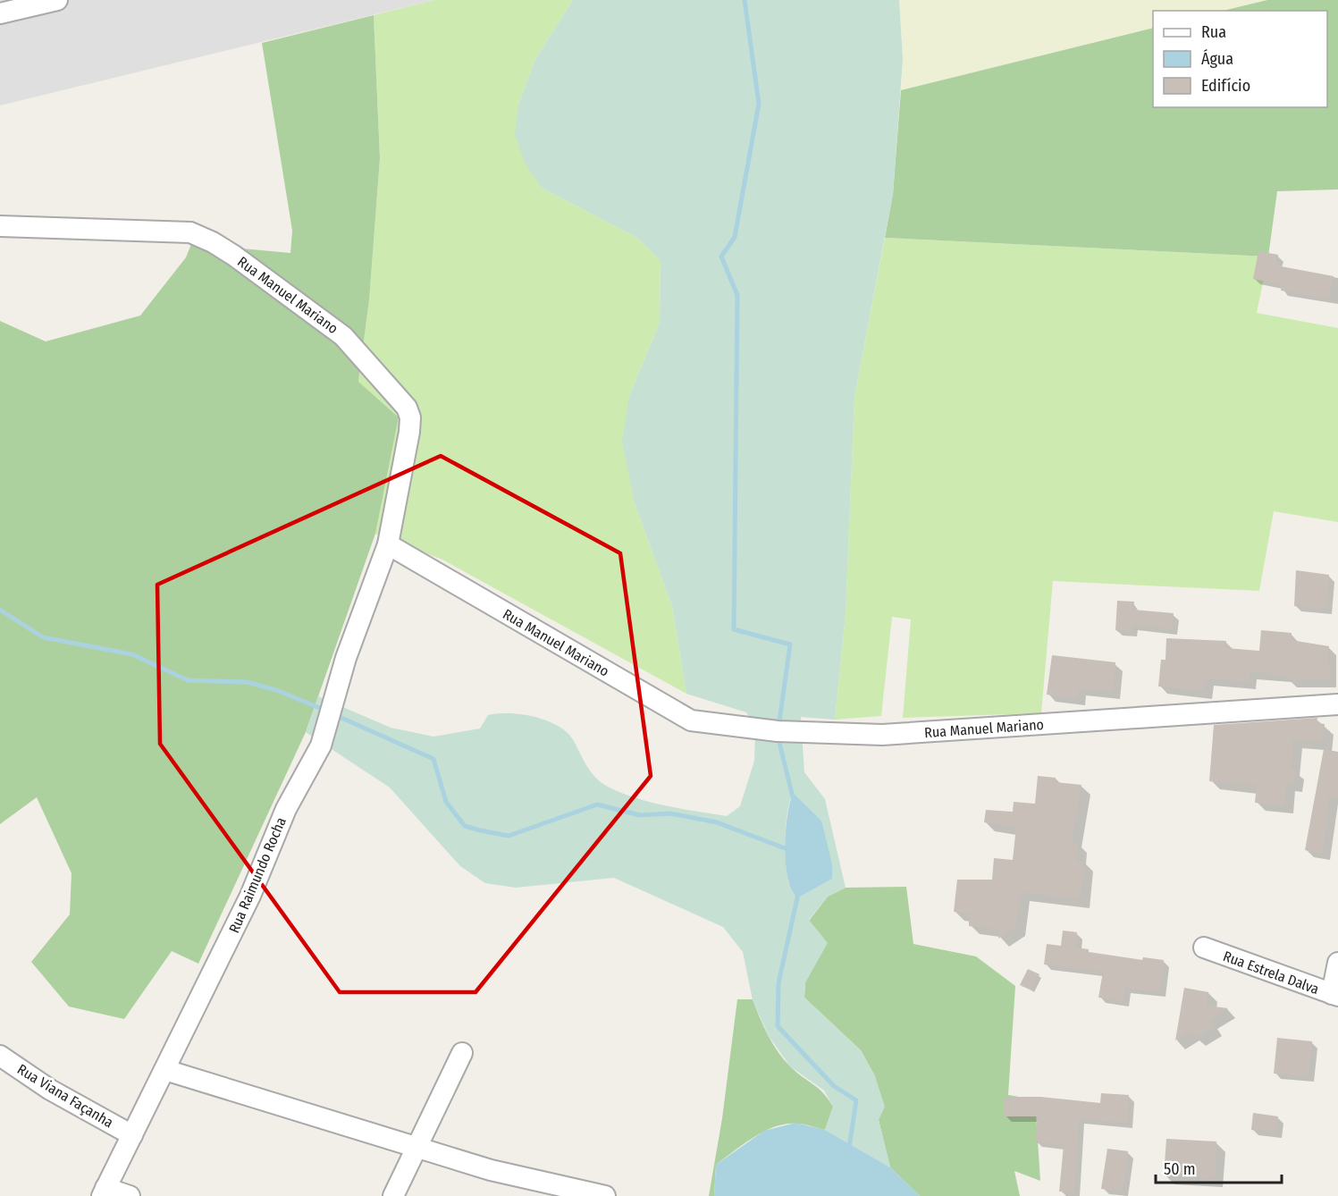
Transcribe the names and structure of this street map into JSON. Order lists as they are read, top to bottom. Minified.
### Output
{"streets":{"street":["Rua Manuel Mariano","Rua Raimundo Rocha","Rua Estrela Dalva","Rua Viana Façanha"]},"crossings":[["Rua Manuel Mariano","Rua Raimundo Rocha"],["Rua Raimundo Rocha","Rua Viana Façanha"]],"legend":["Rua","Água","Edifício"],"scale_bar":"50 m"}
